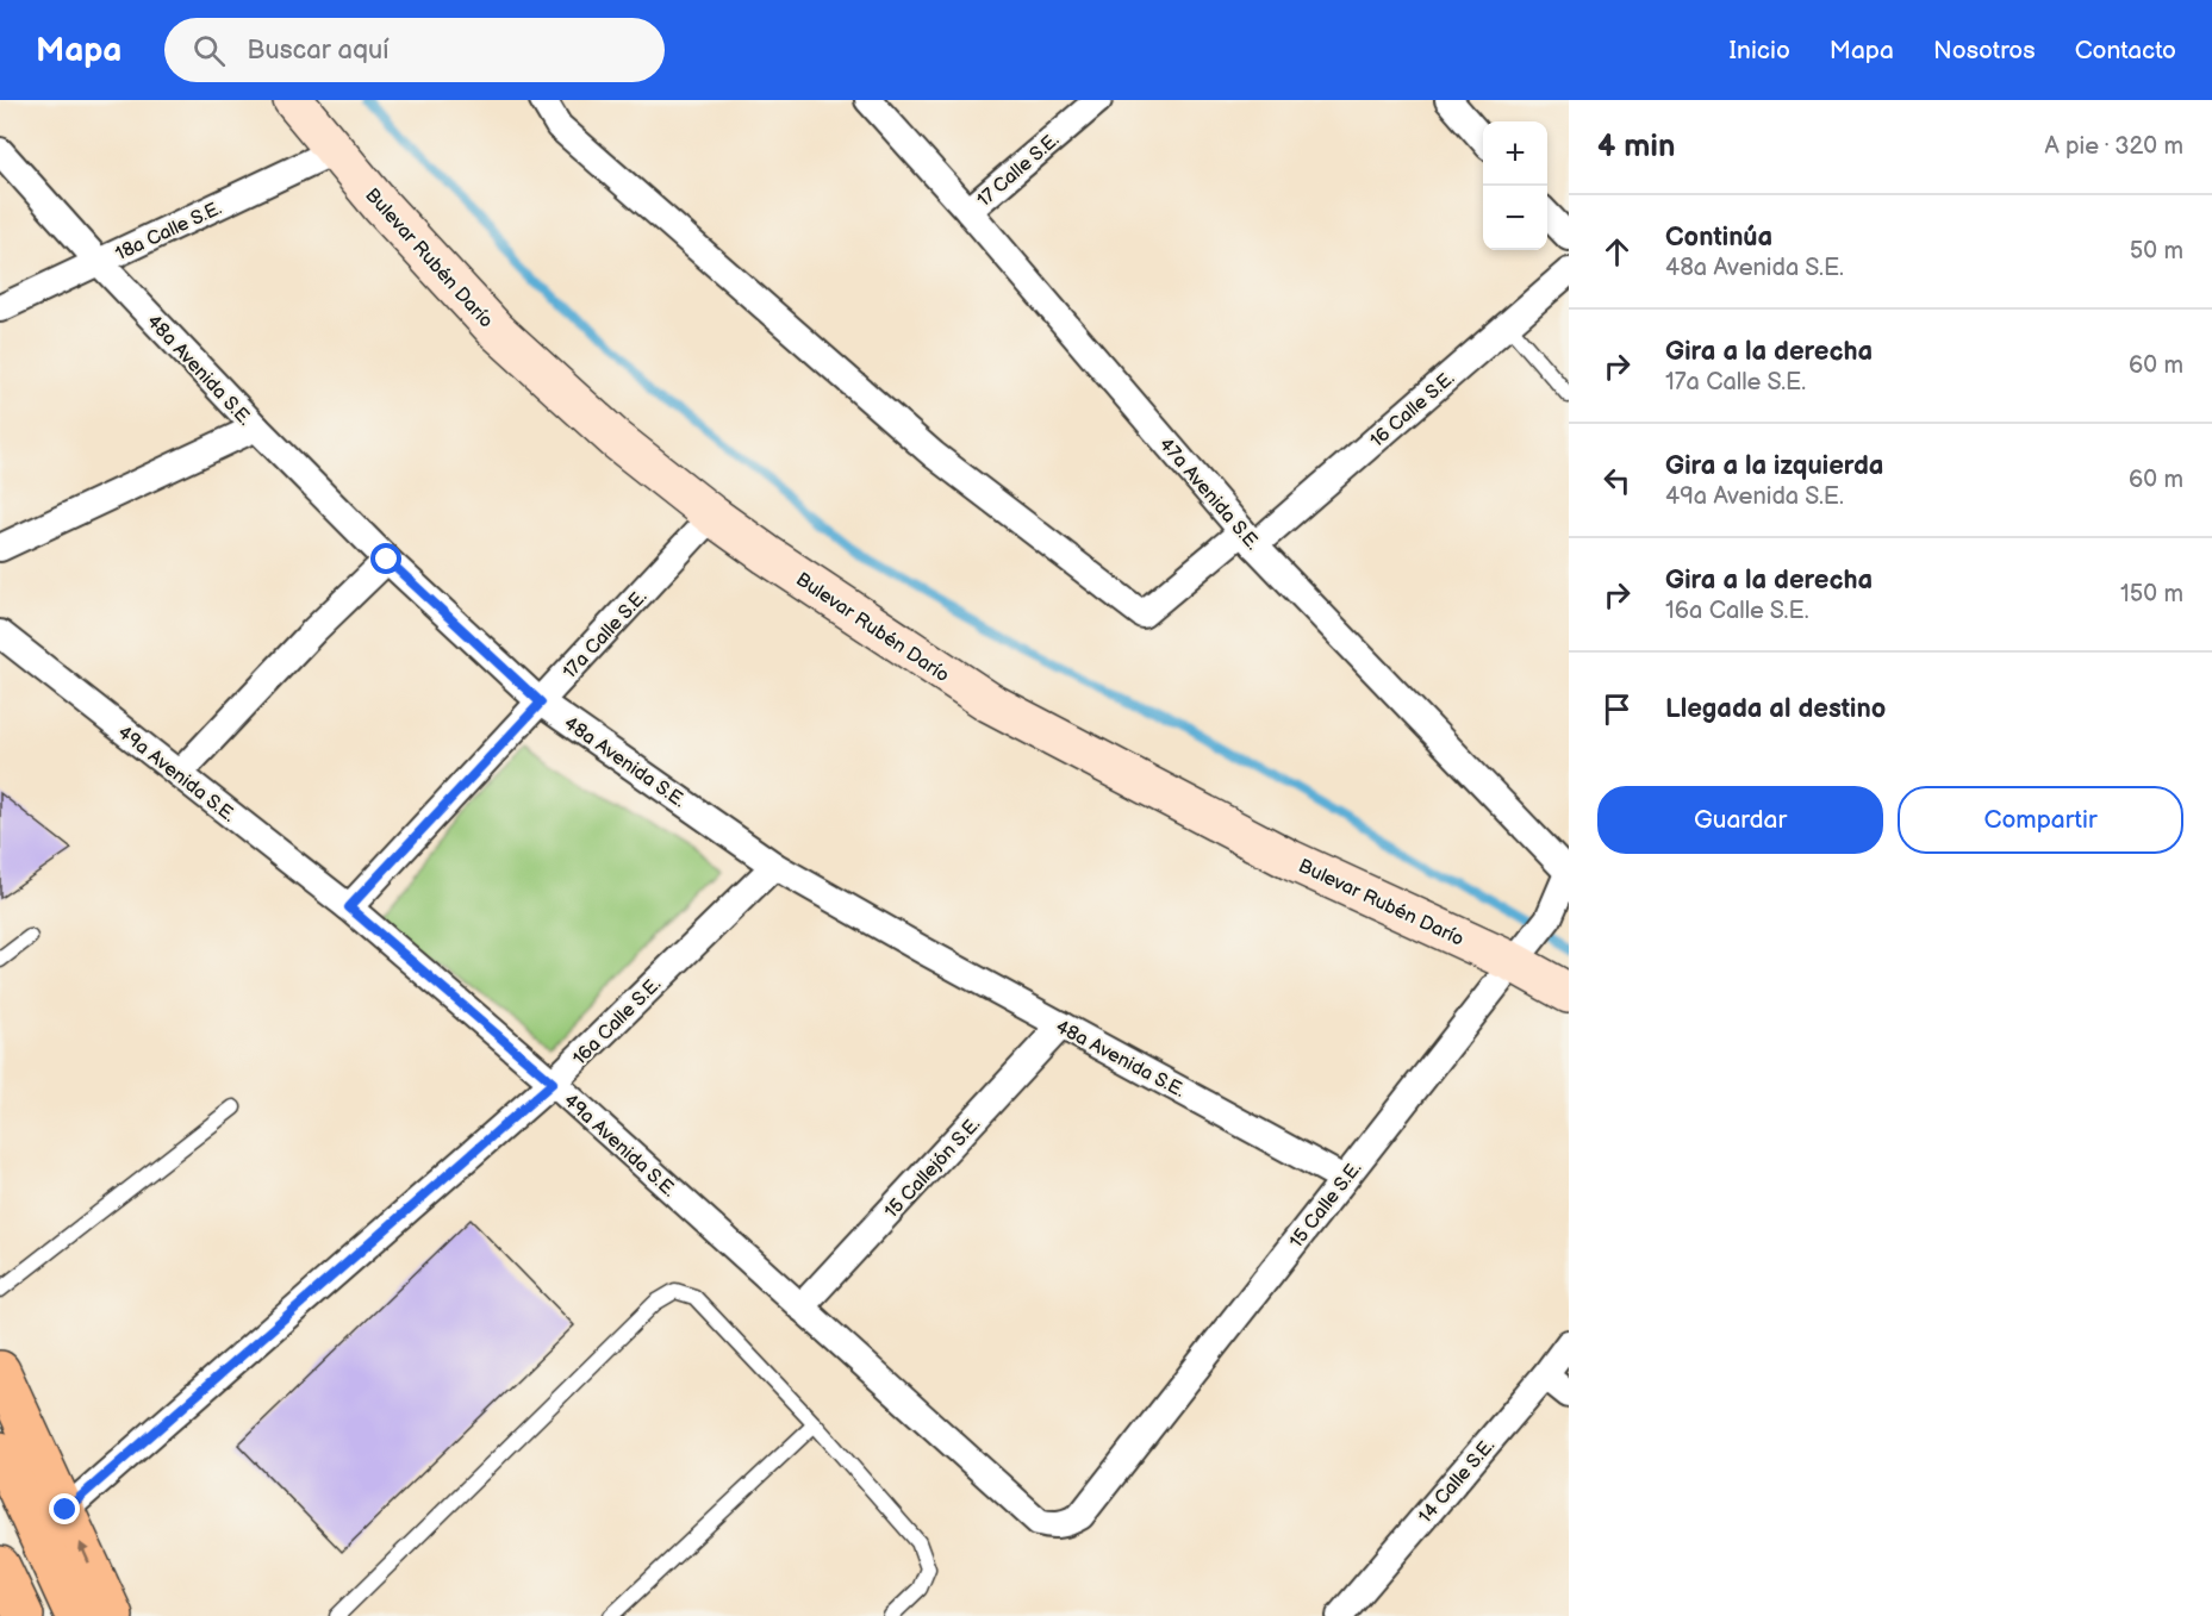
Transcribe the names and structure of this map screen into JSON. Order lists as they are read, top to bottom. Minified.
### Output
{"streets":{"street":["17 Calle S.E.","18a Calle S.E.","Bulevar Rubén Darío","48a Avenida S.E.","16 Calle S.E.","47a Avenida S.E.","17a Calle S.E.","49a Avenida S.E.","16a Calle S.E.","15 Callejón S.E.","15 Calle S.E.","14 Calle S.E."]},"crossings":[["17 Calle S.E.","47a Avenida S.E."],["18a Calle S.E.","Bulevar Rubén Darío"],["18a Calle S.E.","48a Avenida S.E."],["Bulevar Rubén Darío","17a Calle S.E."],["Bulevar Rubén Darío","15 Calle S.E."],["48a Avenida S.E.","17a Calle S.E."],["48a Avenida S.E.","16a Calle S.E."],["48a Avenida S.E.","15 Callejón S.E."],["48a Avenida S.E.","15 Calle S.E."],["16 Calle S.E.","47a Avenida S.E."],["47a Avenida S.E.","15 Calle S.E."],["17a Calle S.E.","49a Avenida S.E."],["49a Avenida S.E.","16a Calle S.E."],["49a Avenida S.E.","15 Callejón S.E."],["49a Avenida S.E.","15 Calle S.E."]],"page":{"header":"Mapa","search":"Buscar aquí","nav":["Inicio","Mapa","Nosotros","Contacto"],"heading":["4 min","A pie · 320 m"],"map_buttons":["+","−"],"list":[["Continúa","48a Avenida S.E.","50 m"],["Gira a la derecha","17a Calle S.E.","60 m"],["Gira a la izquierda","49a Avenida S.E.","60 m"],["Gira a la derecha","16a Calle S.E.","150 m"],"Llegada al destino"],"buttons":["Guardar","Compartir"]}}
